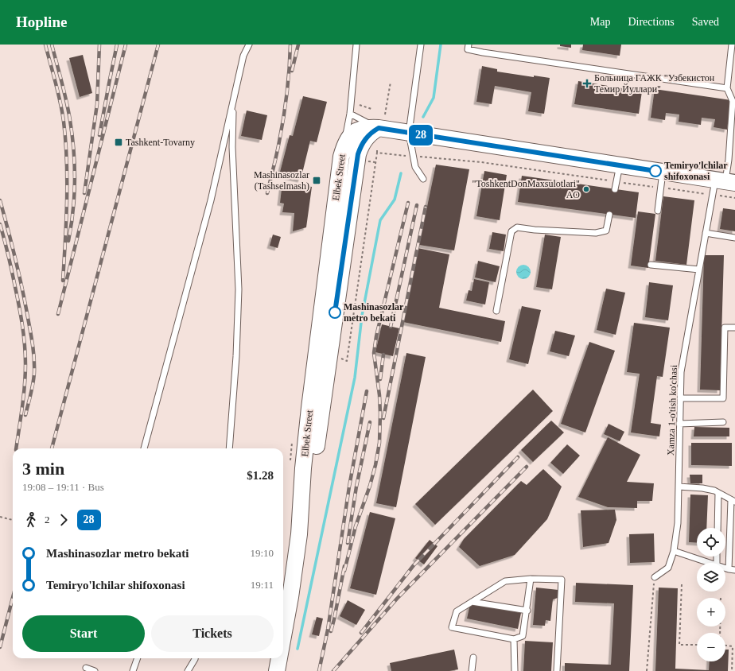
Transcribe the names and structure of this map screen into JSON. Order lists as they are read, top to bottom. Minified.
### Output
{"streets":{"main road":["Elbek Street"],"lane":["Xamza 1-o'tish ko'chasi"]},"places":{"health":["Больница ГАЖК \"Узбекистон Темир Йуллари\""],"transit":["Tashkent-Tovarny","Mashinasozlar (Tashselmash)"],"other":["Temiryo'lchilar shifoxonasi","\"ToshkentDonMaxsulotlari\" AO","Mashinasozlar metro bekati"]},"lines":["bus line 28"],"page":{"header":"Hopline","nav":["Map","Directions","Saved"],"on_map":"28","heading":["3 min","19:08 – 19:11 · Bus","$1.28"],"legs":["2","28"],"map_buttons":["+","−"],"list":[{"name":"Mashinasozlar metro bekati","value":"19:10"},{"name":"Temiryo'lchilar shifoxonasi","value":"19:11"}],"buttons":["Start","Tickets"]}}
